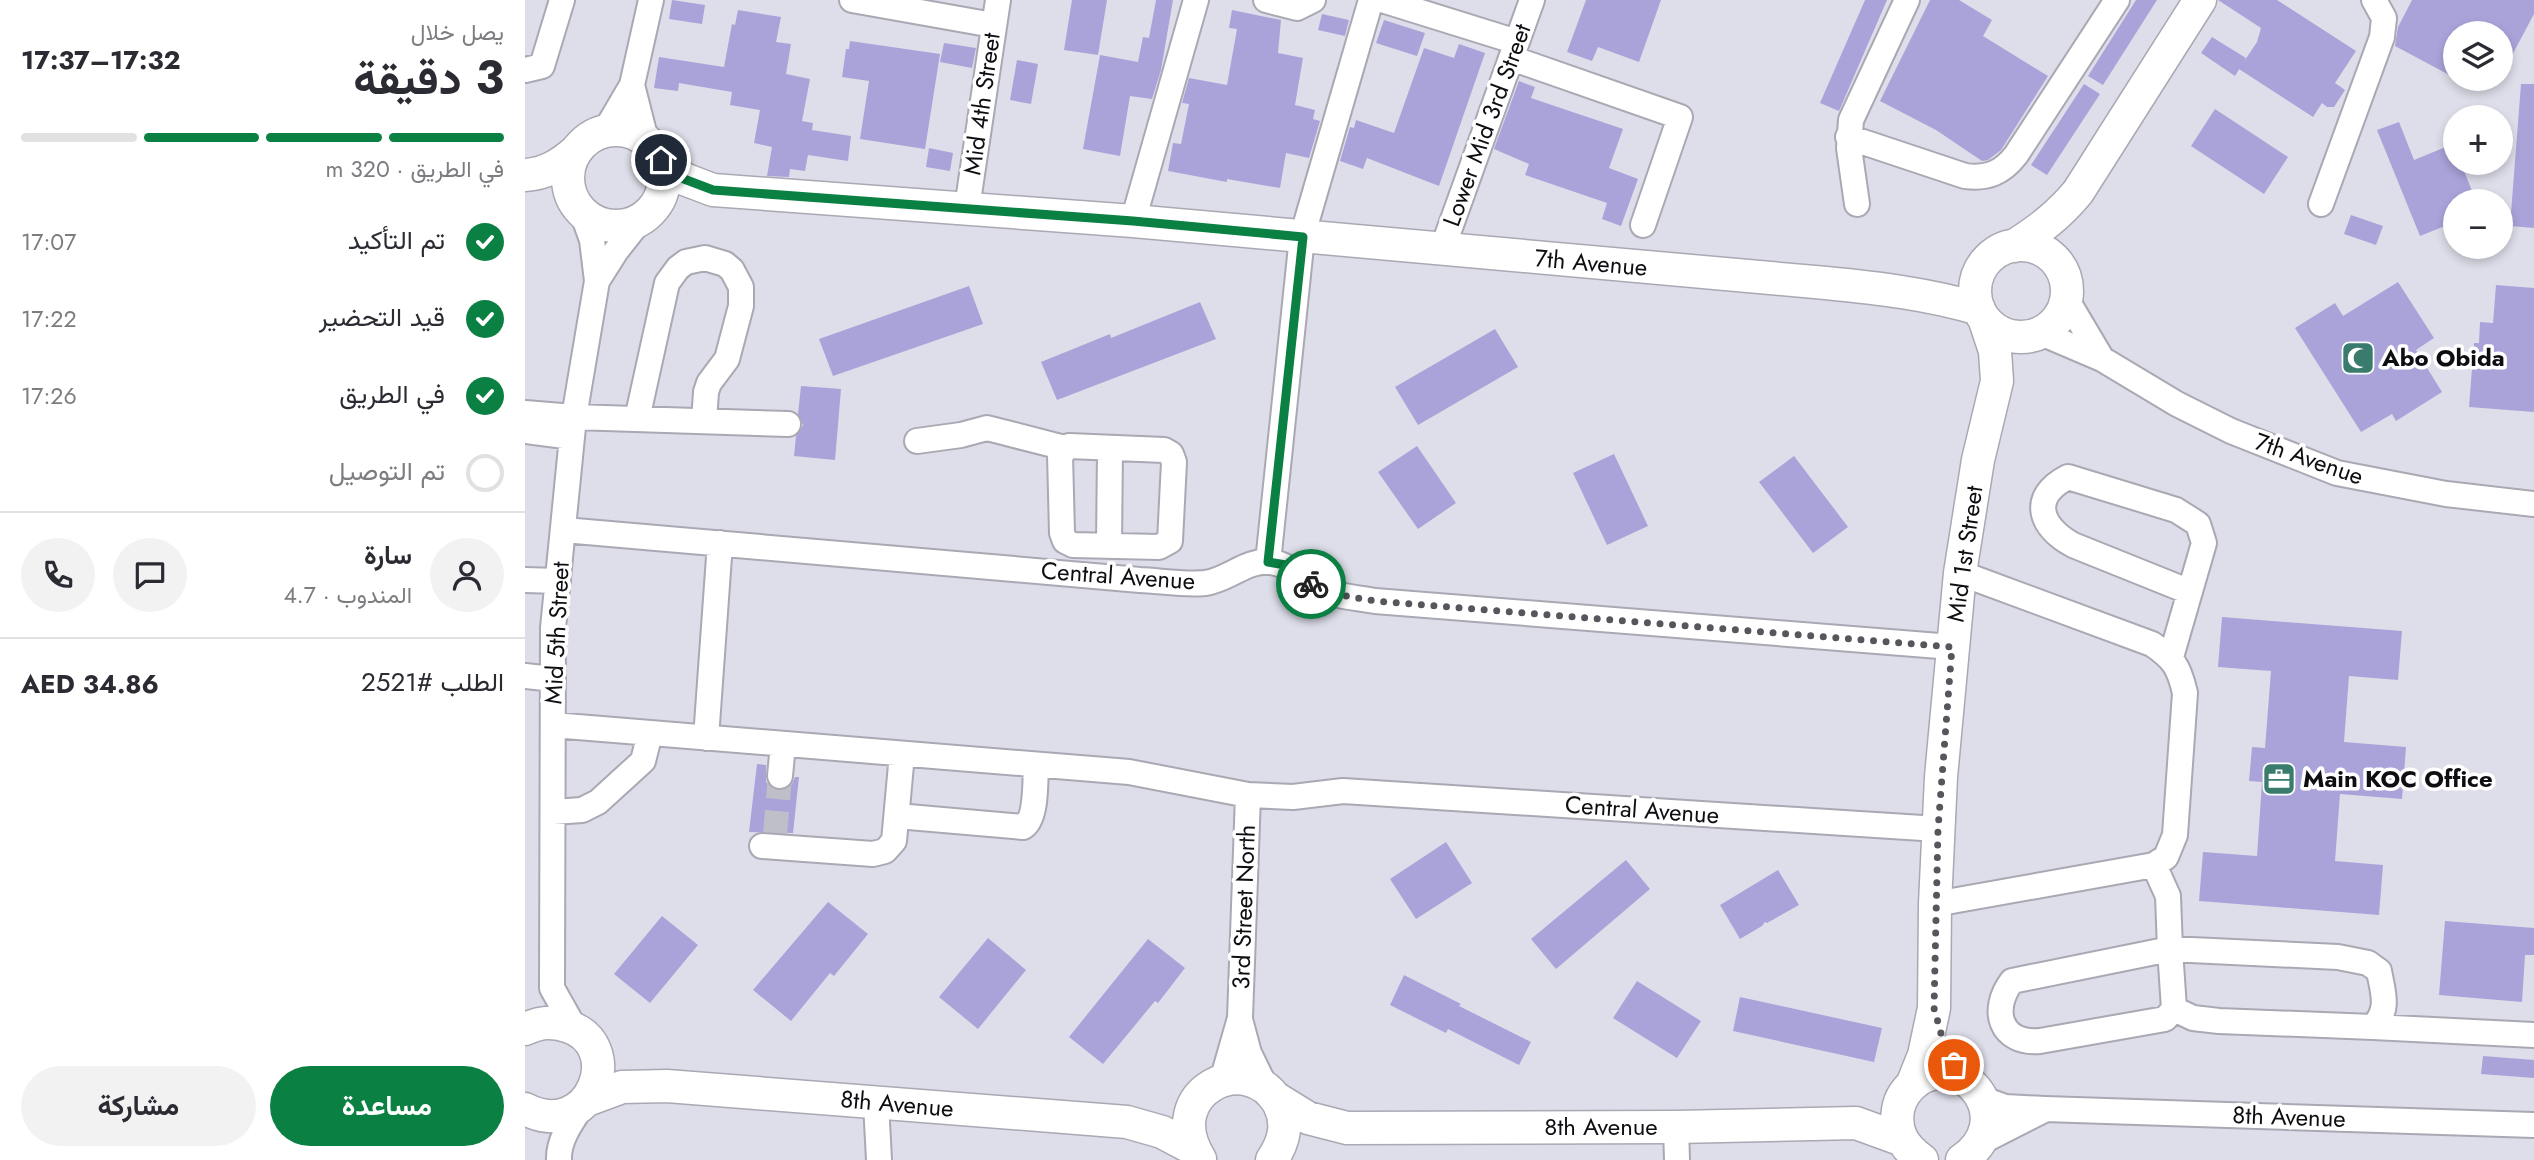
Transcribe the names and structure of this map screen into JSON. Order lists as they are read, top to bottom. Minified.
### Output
{"streets":{"main road":["7th Avenue","Mid 1st Street","8th Avenue"],"street":["Mid 4th Street","Lower Mid 3rd Street","Central Avenue","Mid 5th Street","3rd Street North"]},"crossings":[["Mid 4th Street","7th Avenue"],["Lower Mid 3rd Street","7th Avenue"],["7th Avenue","Mid 1st Street"],["7th Avenue","Mid 5th Street"],["Mid 1st Street","Central Avenue"],["Mid 1st Street","8th Avenue"],["Central Avenue","Mid 5th Street"],["Central Avenue","3rd Street North"],["Mid 5th Street","8th Avenue"],["3rd Street North","8th Avenue"]],"places":{"mosque":["Abo Obida"],"office":["Main KOC Office"]},"page":{"heading":["3 دقيقة","يصل خلال","17:32–17:37"],"panel":["سارة","المندوب · 4.7","الطلب #2521","AED 34.86"],"map_buttons":["+","−"],"bar":"في الطريق · 320 m","list":[["تم التأكيد","17:07"],["قيد التحضير","17:22"],["في الطريق","17:26"],"تم التوصيل"],"buttons":["مساعدة","مشاركة"]}}
